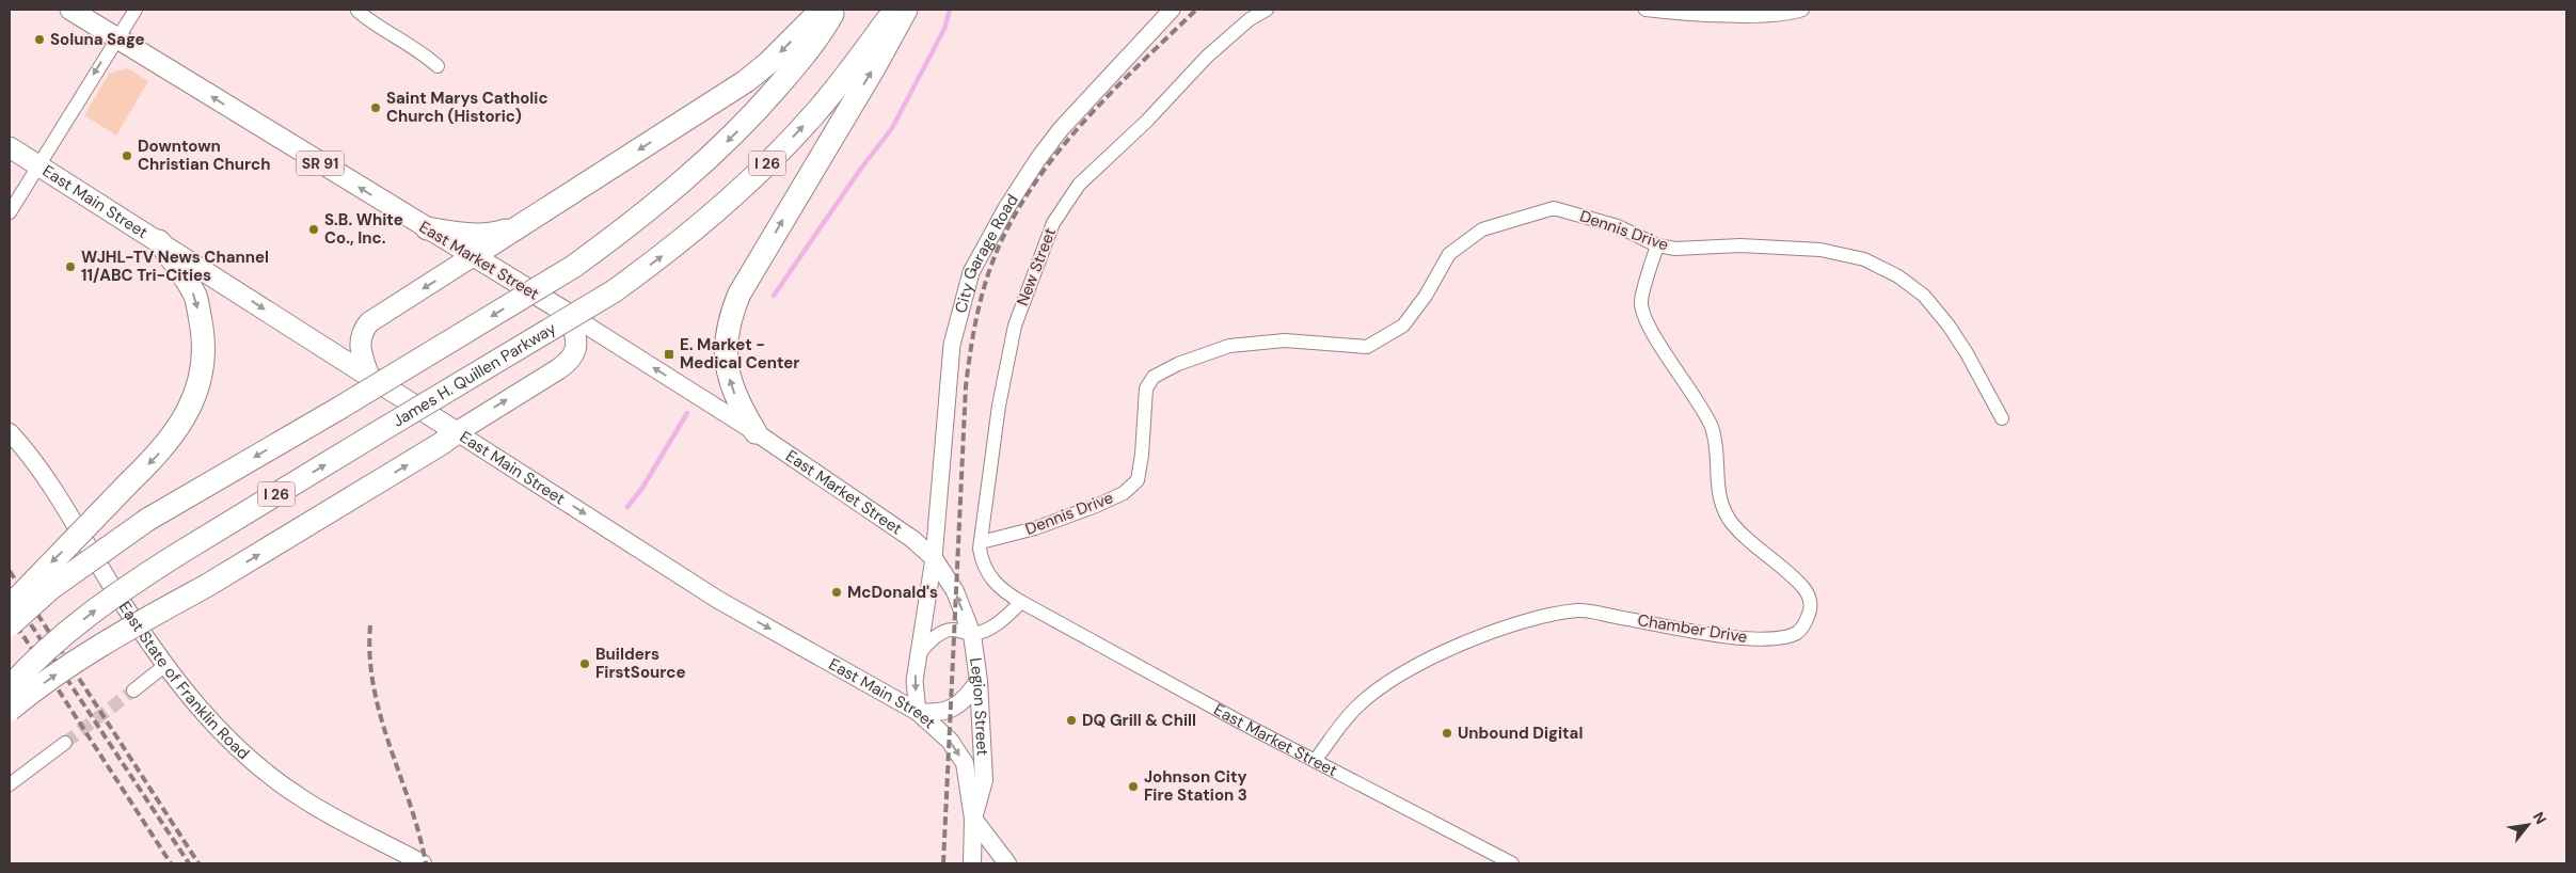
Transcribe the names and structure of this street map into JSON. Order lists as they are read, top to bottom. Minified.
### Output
{"streets":{"highway":["I 26","James H. Quillen Parkway"],"main road":["SR 91","East Main Street","East Market Street","East State of Franklin Road","Legion Street"],"street":["Dennis Drive","City Garage Road","New Street","Chamber Drive"]},"crossings":[["East Main Street","City Garage Road"],["East Main Street","East Market Street"],["East Main Street","Legion Street"],["Dennis Drive","New Street"],["Dennis Drive","Chamber Drive"],["City Garage Road","East Market Street"],["City Garage Road","Legion Street"],["East Market Street","New Street"],["East Market Street","Chamber Drive"],["East Market Street","Legion Street"]],"one_way":["East Main Street","East Market Street"],"places":{"other":["Soluna Sage","Saint Marys Catholic Church (Historic)","Downtown Christian Church","S.B. White Co., Inc.","WJHL-TV News Channel 11/ABC Tri-Cities","McDonald's","Builders FirstSource","DQ Grill & Chill","Unbound Digital","Johnson City Fire Station 3"],"transit":["E. Market - Medical Center"]},"north":"top right"}
